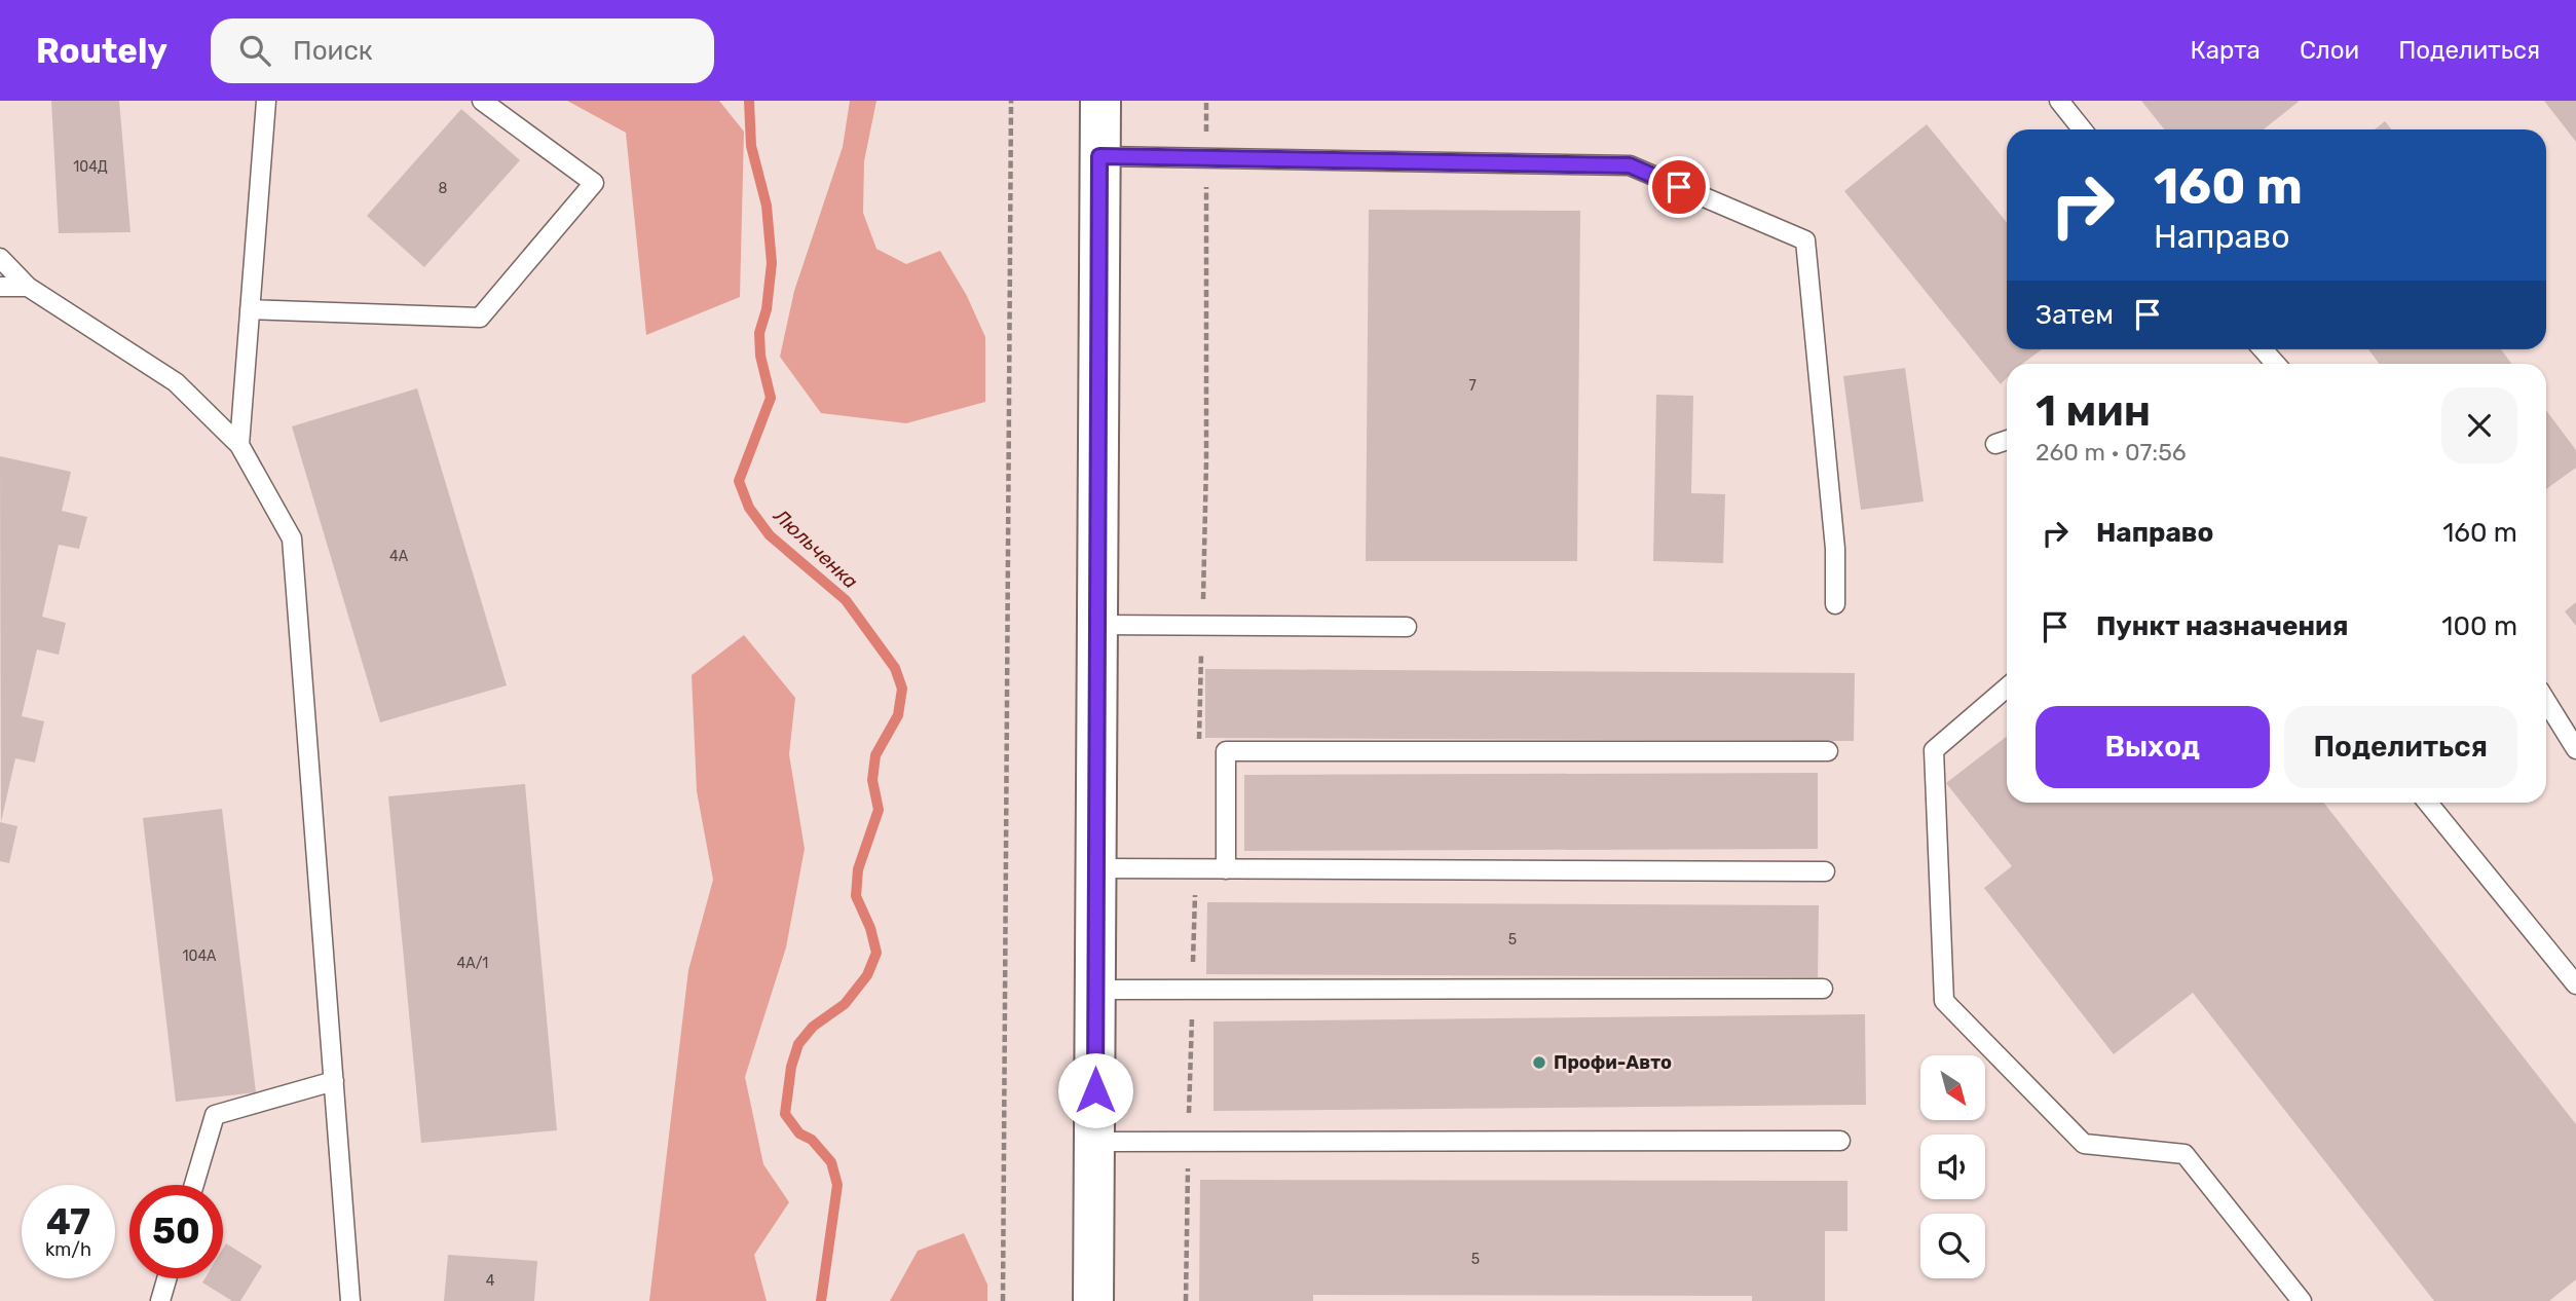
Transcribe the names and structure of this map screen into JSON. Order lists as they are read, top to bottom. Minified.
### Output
{"water":["Люльченка"],"places":["Профи-Авто"],"house_numbers":["104Д","8","7","4А","5","104А","4А/1","5","4"],"north":"bottom right","page":{"header":"Routely","search":"Поиск","nav":["Карта","Слои","Поделиться"],"turn":["160 m","Направо"],"then":"Затем","heading":["1 мин","260 m · 07:56"],"list":[{"name":"Направо","value":"160 m"},{"name":"Пункт назначения","value":"100 m"}],"buttons":["Выход","Поделиться"],"speed":"47 km/h","limit":"50"}}
